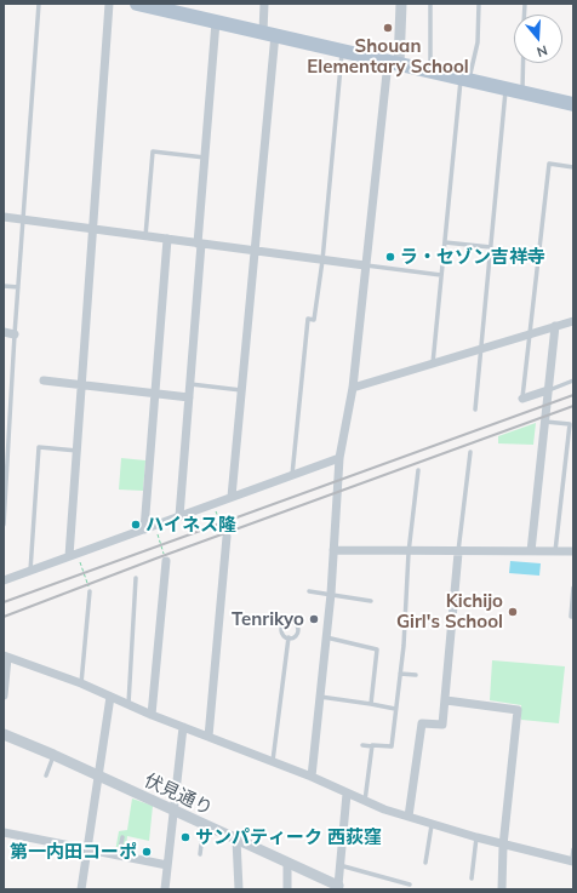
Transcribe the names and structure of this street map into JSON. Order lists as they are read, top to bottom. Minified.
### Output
{"streets":{"street":["伏見通り"]},"places":["Shouan Elementary School","ラ・セゾン吉祥寺","ハイネス隆","Kichijo Girl's School","Tenrikyo","サンパティーク 西荻窪","第一内田コーポ"],"north":"bottom"}
